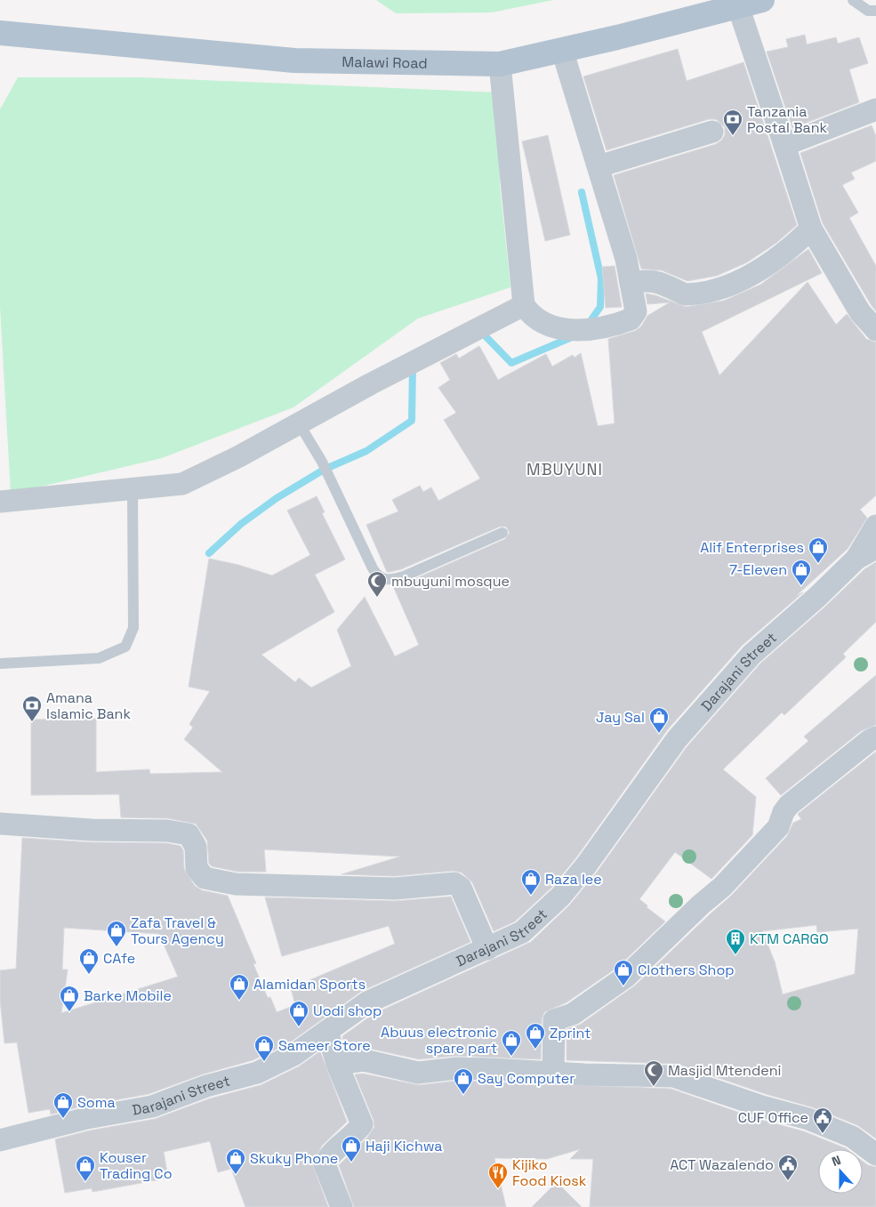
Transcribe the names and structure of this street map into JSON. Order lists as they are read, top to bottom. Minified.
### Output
{"streets":{"main road":["Malawi Road"],"street":["Darajani Street"]},"districts":["MBUYUNI"],"places":{"bank":["Tanzania Postal Bank","Amana Islamic Bank"],"shop":["Alif Enterprises","7-Eleven","Jay Sal","Raza lee","Zafa Travel & Tours Agency","CAfe","Clothers Shop","Alamidan Sports","Barke Mobile","Uodi shop","Zprint","Abuus electronic spare part","Sameer Store","Say Computer","Soma","Haji Kichwa","Skuky Phone","Kouser Trading Co"],"mosque":["mbuyuni mosque","Masjid Mtendeni"],"building":["KTM CARGO"],"public building":["CUF Office","ACT Wazalendo"],"restaurant":["Kijiko Food Kiosk"]},"north":"top"}
